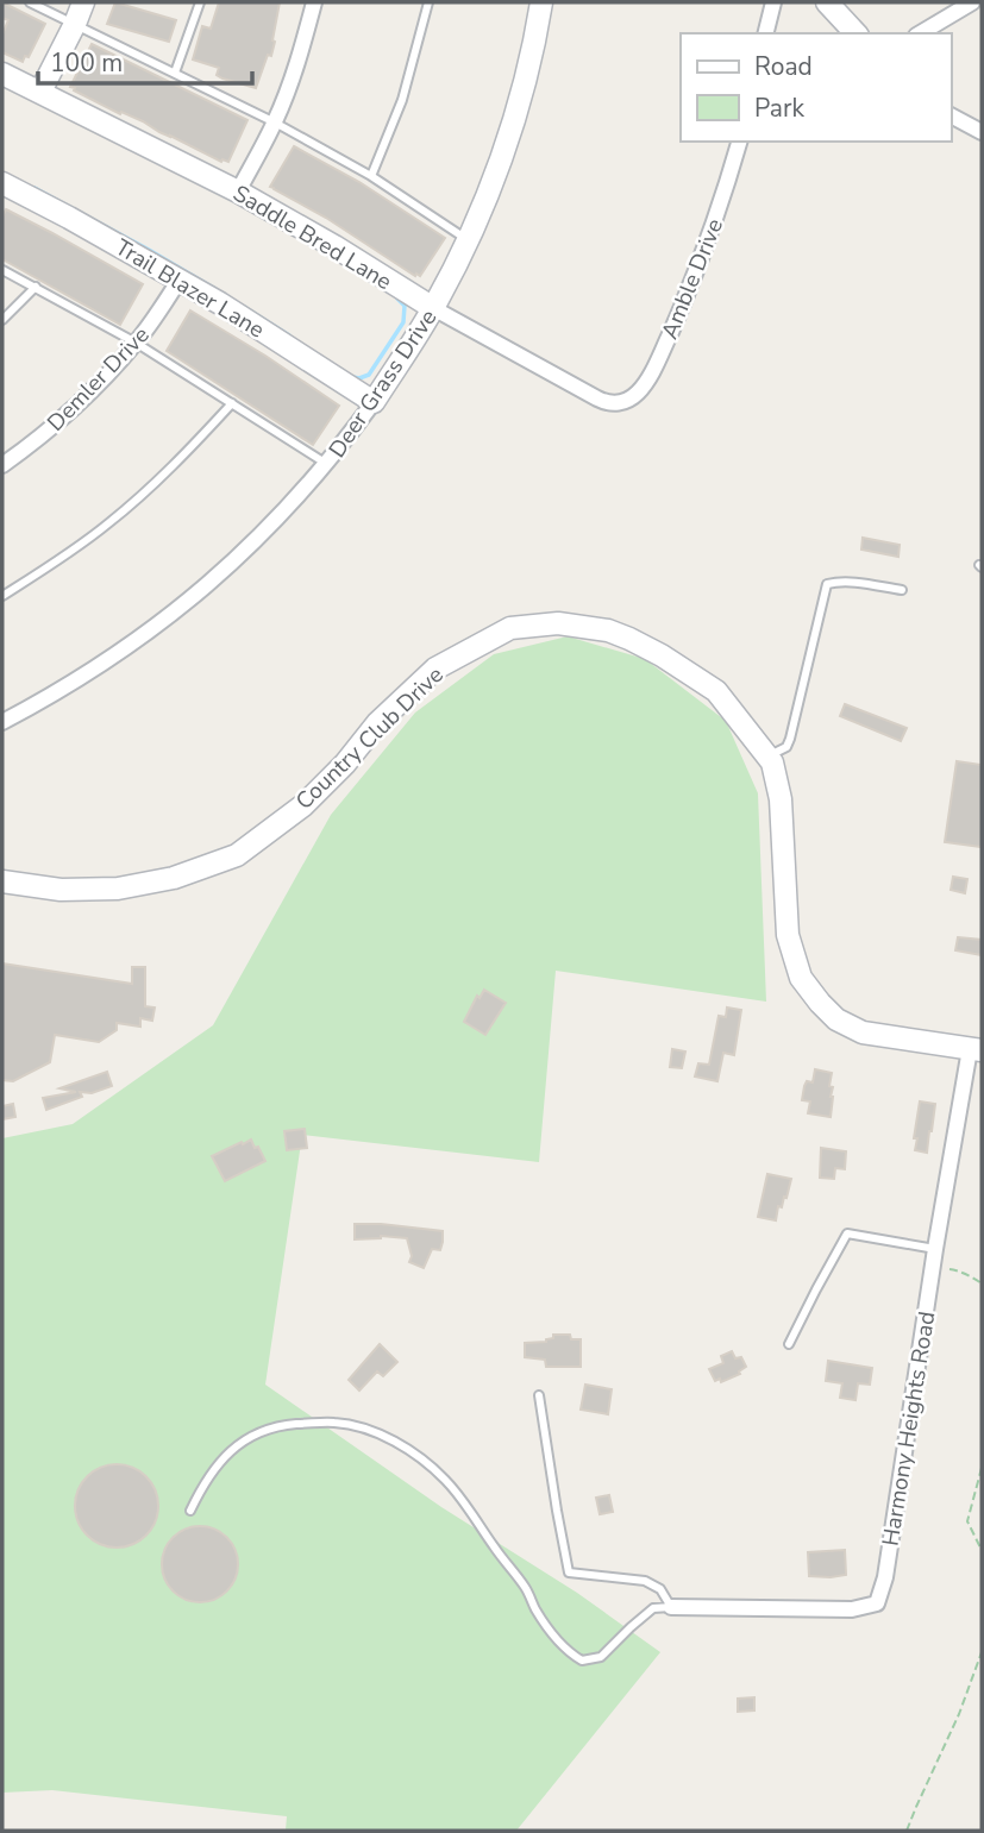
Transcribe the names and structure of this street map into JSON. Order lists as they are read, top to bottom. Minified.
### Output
{"streets":{"street":["Saddle Bred Lane","Amble Drive","Trail Blazer Lane","Demler Drive","Deer Grass Drive","Country Club Drive","Harmony Heights Road"]},"crossings":[["Saddle Bred Lane","Amble Drive"],["Saddle Bred Lane","Deer Grass Drive"],["Trail Blazer Lane","Demler Drive"],["Trail Blazer Lane","Deer Grass Drive"],["Country Club Drive","Harmony Heights Road"]],"legend":["Road","Park"],"scale_bar":"100 m"}
